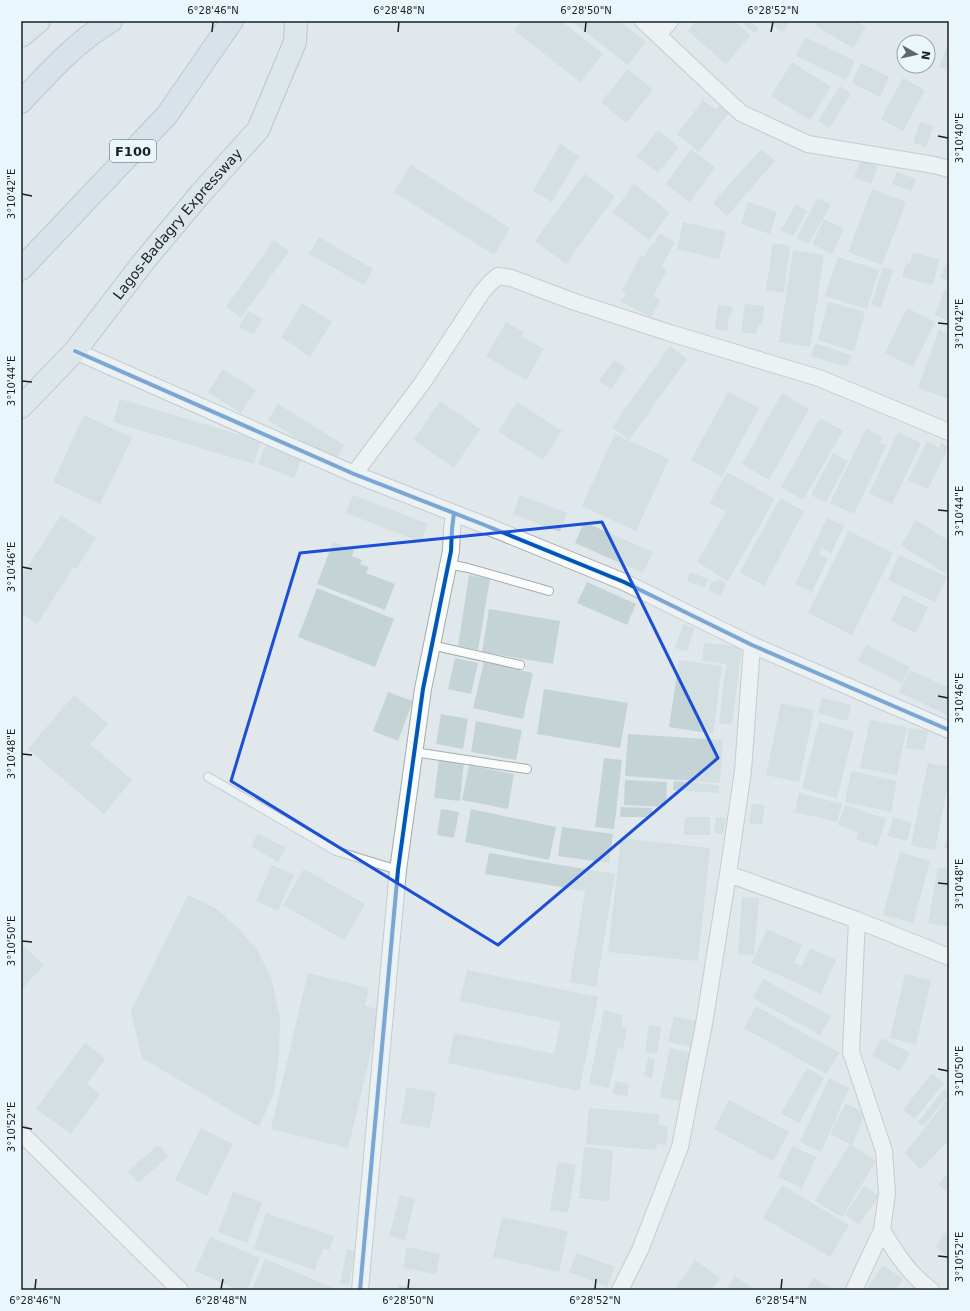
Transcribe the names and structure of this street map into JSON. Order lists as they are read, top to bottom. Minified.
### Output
{"streets":{"highway":["F100"],"main road":["Lagos-Badagry Expressway"]},"north":"right","coordinates":["6°28'46\"N","6°28'48\"N","6°28'50\"N","6°28'52\"N","3°10'40\"E","3°10'42\"E","3°10'44\"E","3°10'46\"E","3°10'48\"E","3°10'50\"E","3°10'52\"E","6°28'54\"N"]}
